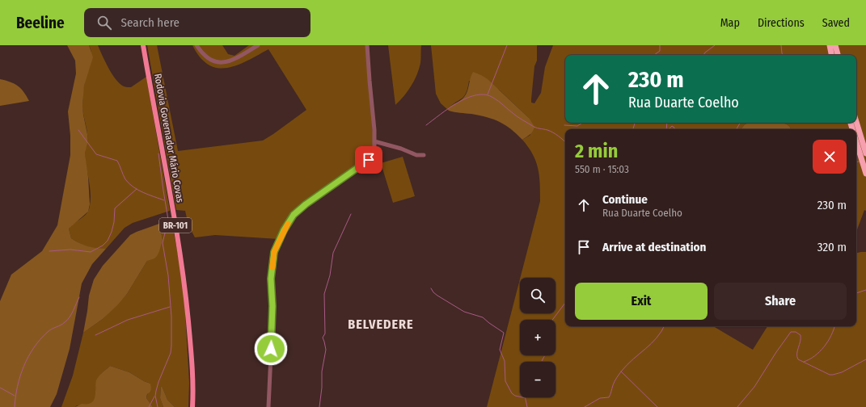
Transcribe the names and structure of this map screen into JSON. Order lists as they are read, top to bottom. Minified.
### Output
{"streets":{"main road":["Rodovia Governador Mário Covas","BR-101"]},"districts":["BELVEDERE"],"page":{"header":"Beeline","search":"Search here","nav":["Map","Directions","Saved"],"turn":["230 m","Rua Duarte Coelho"],"heading":["2 min","550 m · 15:03"],"list":[{"name":"Continue","note":"Rua Duarte Coelho","value":"230 m"},{"name":"Arrive at destination","value":"320 m"}],"buttons":["Exit","Share"],"map_buttons":["+","−"]}}
